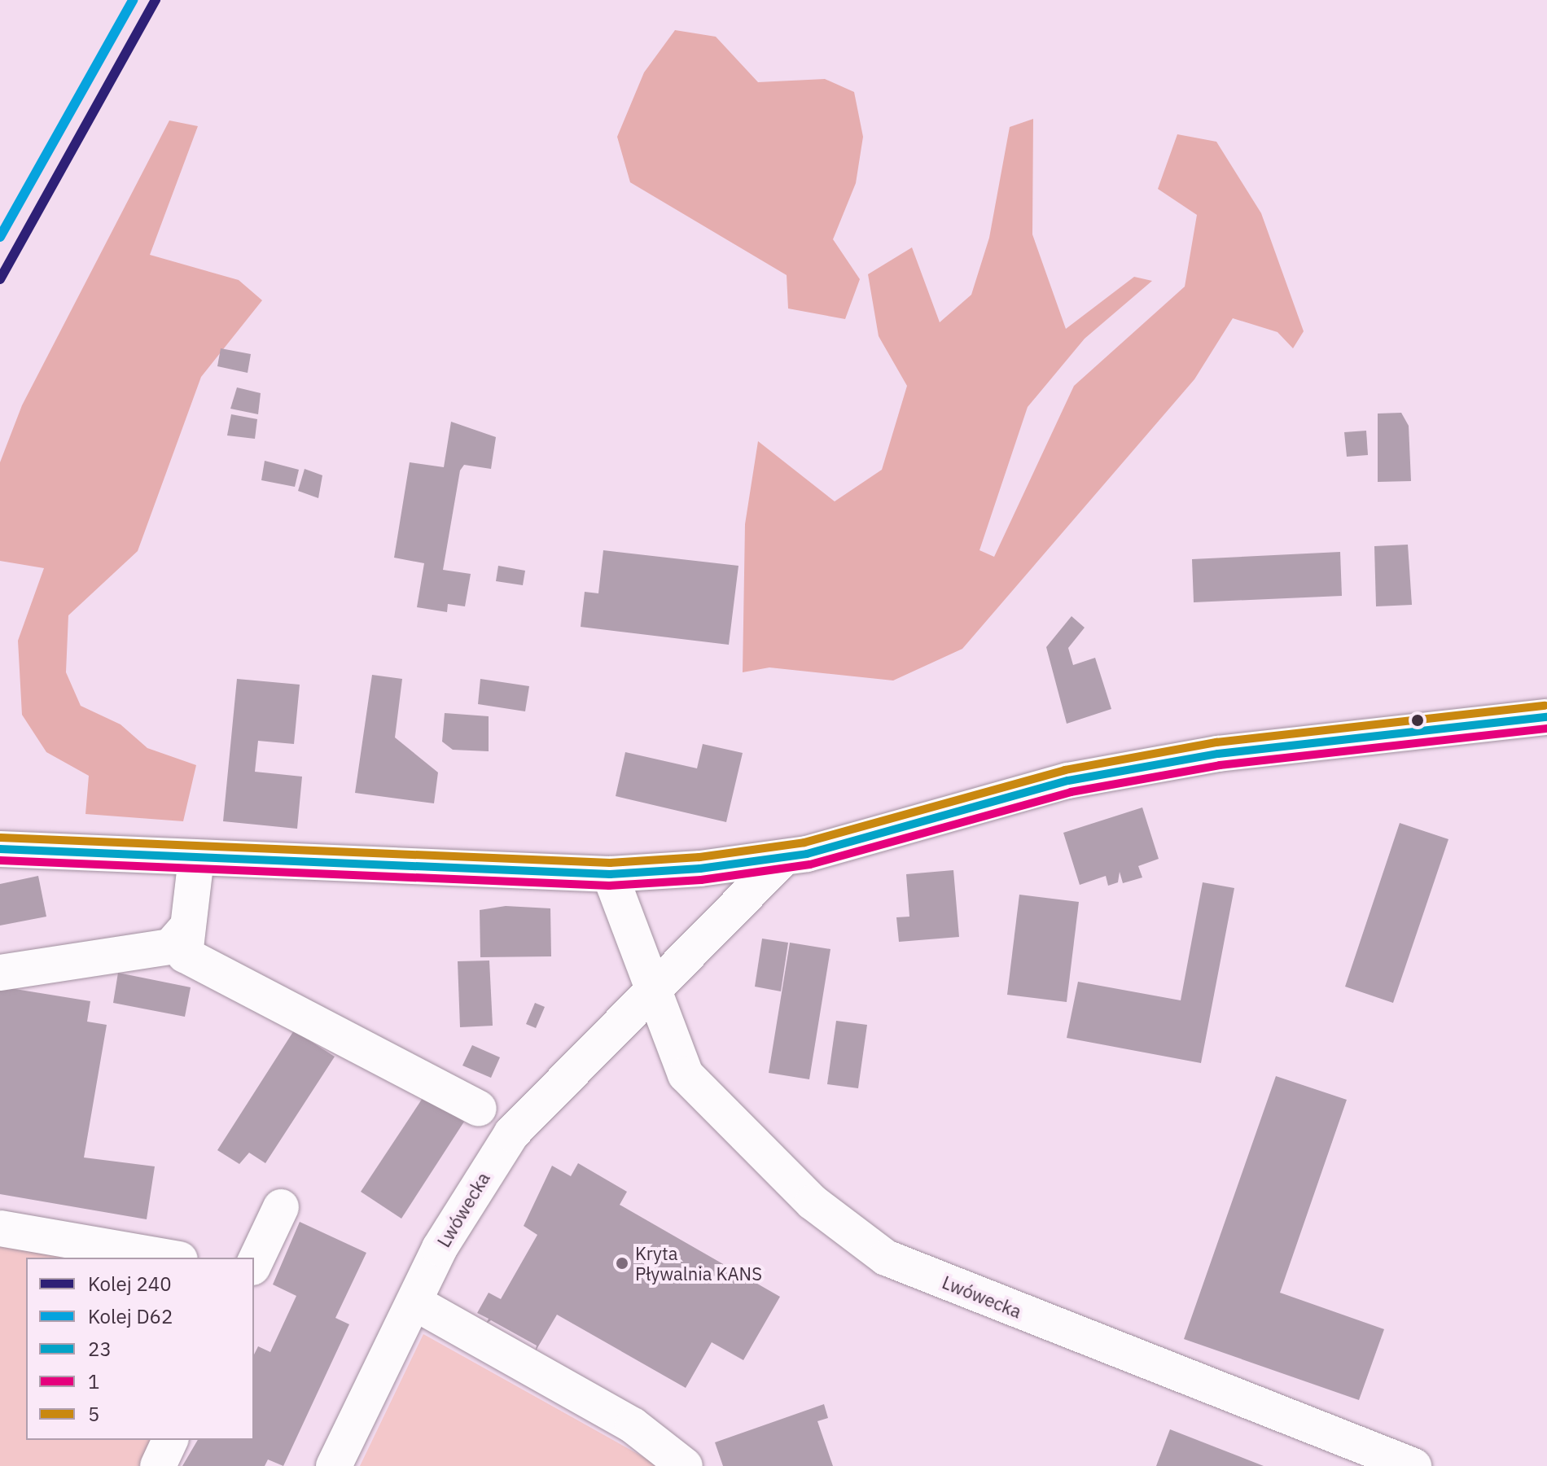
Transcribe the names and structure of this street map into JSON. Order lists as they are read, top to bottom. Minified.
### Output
{"streets":{"street":["Lwówecka"]},"places":["Kryta Pływalnia KANS"],"lines":["rail line 240","rail line D62","transit line 5","transit line 23","transit line 1"],"legend":["Kolej 240","Kolej D62","23","1","5"]}
